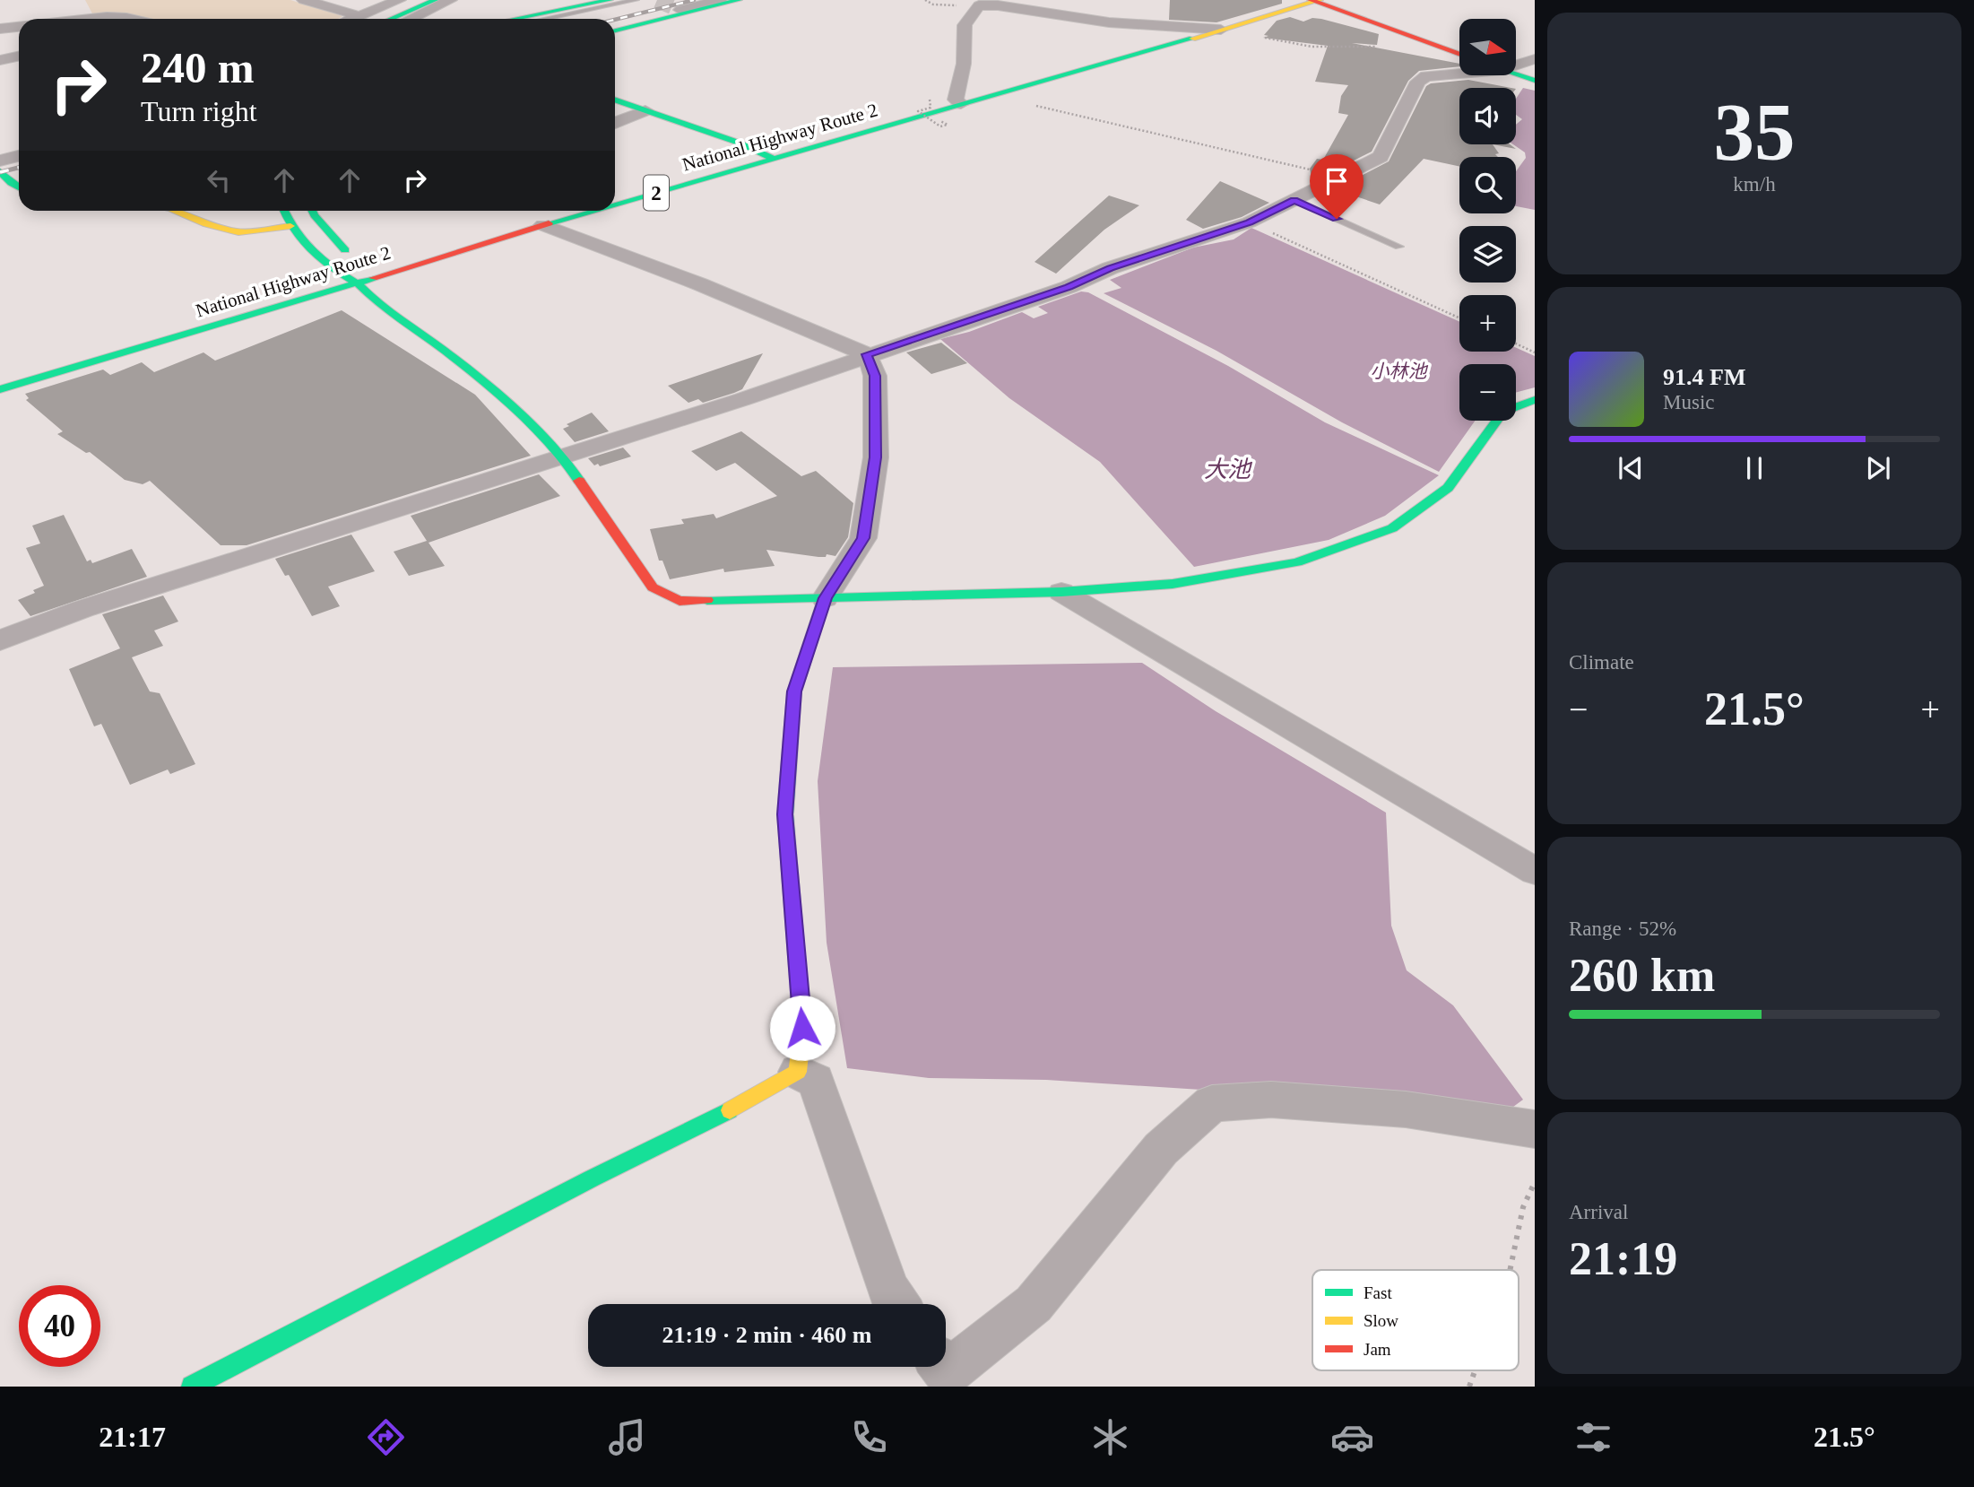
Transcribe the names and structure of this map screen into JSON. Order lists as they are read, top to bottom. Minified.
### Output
{"streets":{"main road":["National Highway Route 2","2"]},"water":["小林池","大池"],"legend":["Fast","Slow","Jam"],"north":"right","page":{"tile":[["35","km/h"],"Climate",["Range · 52%","260 km"],["Arrival","21:19"]],"map_buttons":["+","−"],"turn":["240 m","Turn right"],"song":["91.4 FM","Music"],"heat":["−","21.5°","+"],"limit":"40","trip":"21:19 · 2 min · 460 m","tabs":["21:17","21.5°"]}}
